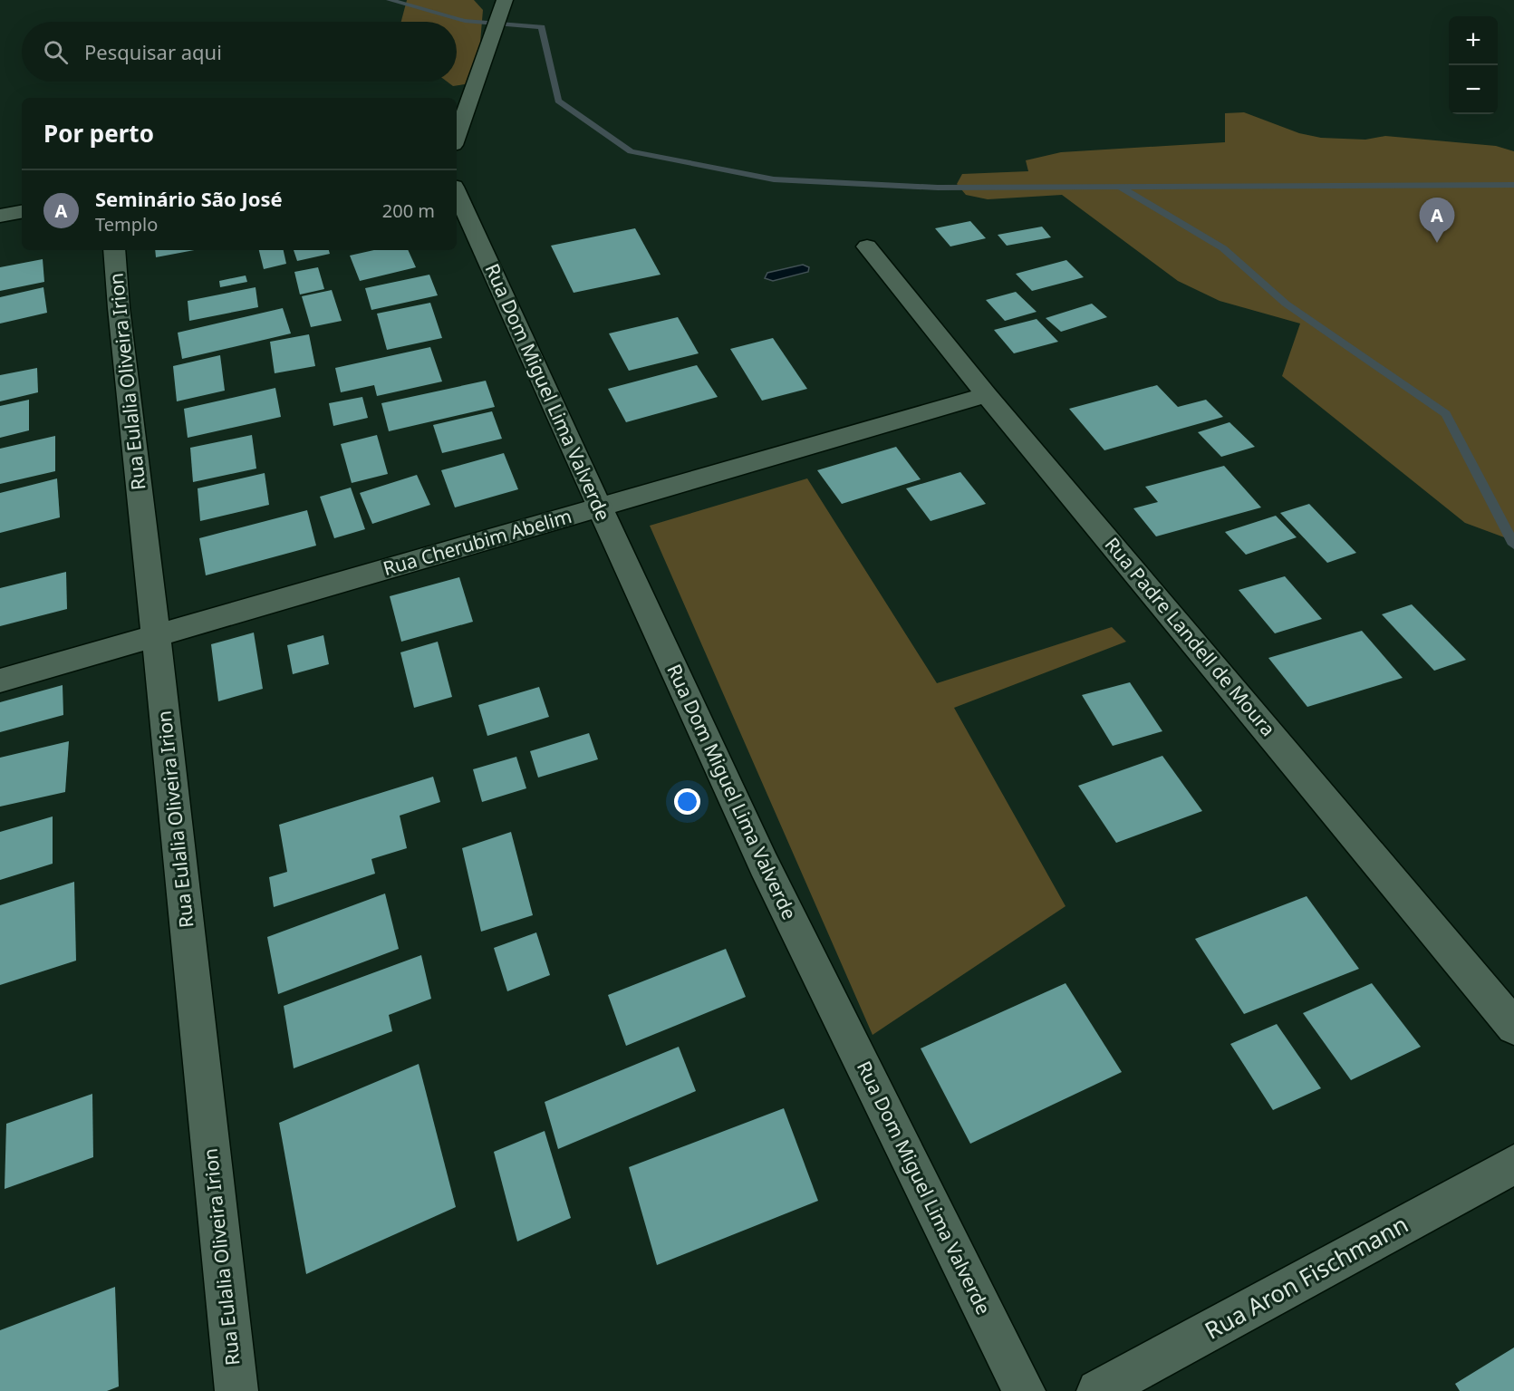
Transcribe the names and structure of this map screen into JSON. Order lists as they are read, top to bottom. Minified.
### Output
{"streets":{"street":["Rua Eulalia Oliveira Irion","Rua Dom Miguel Lima Valverde","Rua Cherubim Abelim","Rua Padre Landell de Moura","Rua Aron Fischmann"]},"crossings":[["Rua Eulalia Oliveira Irion","Rua Cherubim Abelim"],["Rua Dom Miguel Lima Valverde","Rua Cherubim Abelim"],["Rua Cherubim Abelim","Rua Padre Landell de Moura"]],"page":{"map_buttons":["+","−"],"search":"Pesquisar aqui","heading":"Por perto","list":[{"mark":"A","name":"Seminário São José","note":"Templo","value":"200 m"}],"pins":"A"}}
